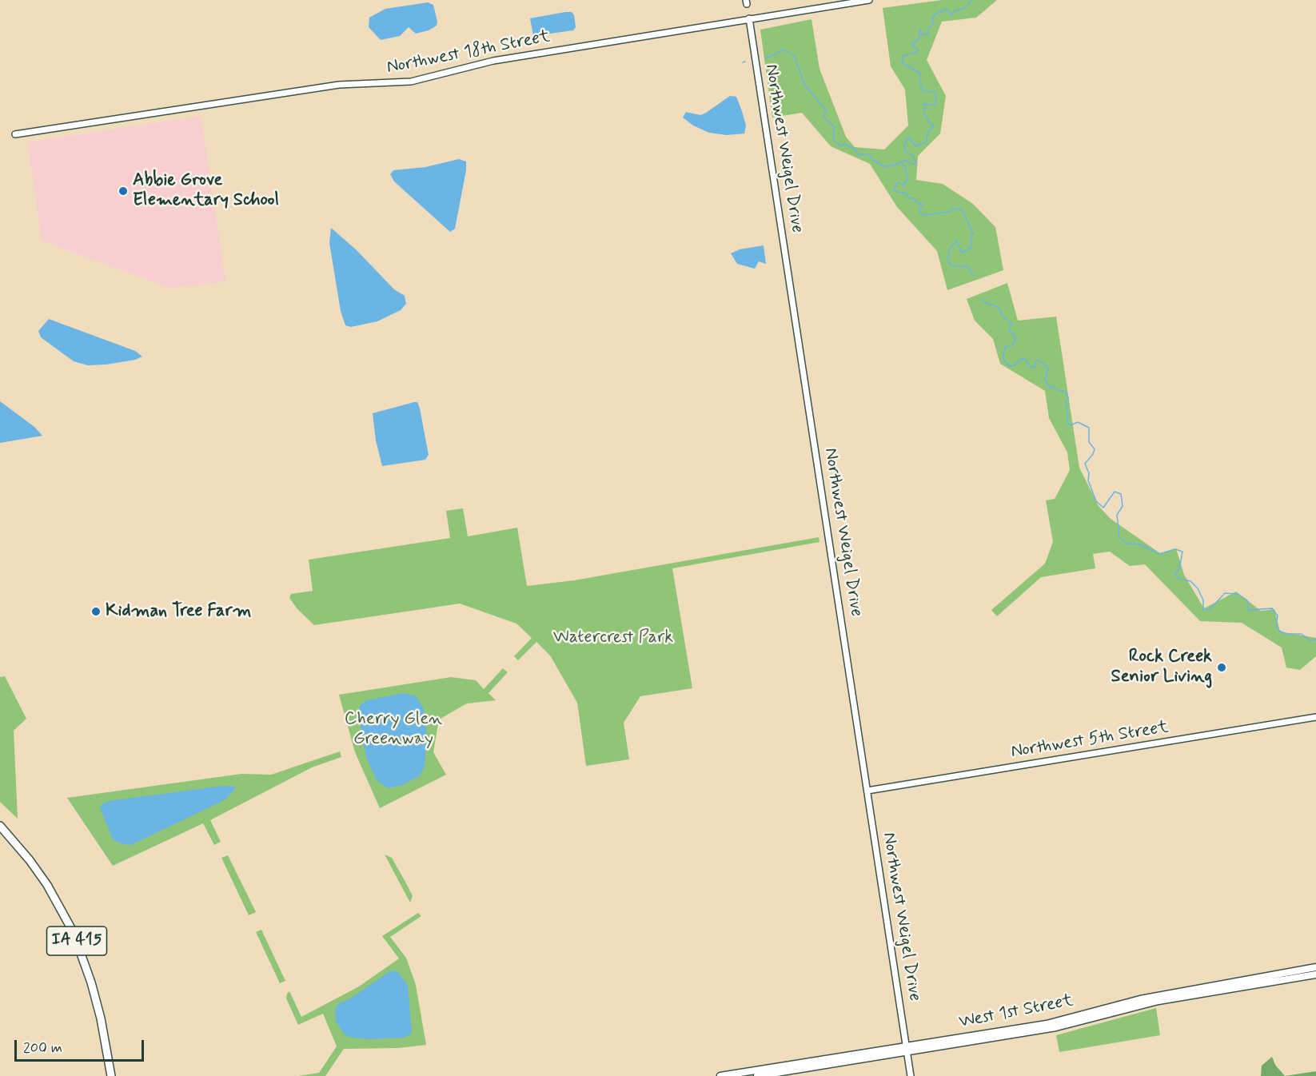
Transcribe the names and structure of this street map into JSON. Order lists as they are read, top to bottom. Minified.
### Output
{"streets":{"main road":["IA 415","West 1st Street"],"street":["Northwest 18th Street","Northwest Weigel Drive","Northwest 5th Street"]},"crossings":[["Northwest 18th Street","Northwest Weigel Drive"],["Northwest Weigel Drive","Northwest 5th Street"],["Northwest Weigel Drive","West 1st Street"]],"parks":["Watercrest Park","Cherry Glen Greenway"],"places":["Abbie Grove Elementary School","Kidman Tree Farm","Rock Creek Senior Living"],"scale_bar":"200 m"}
